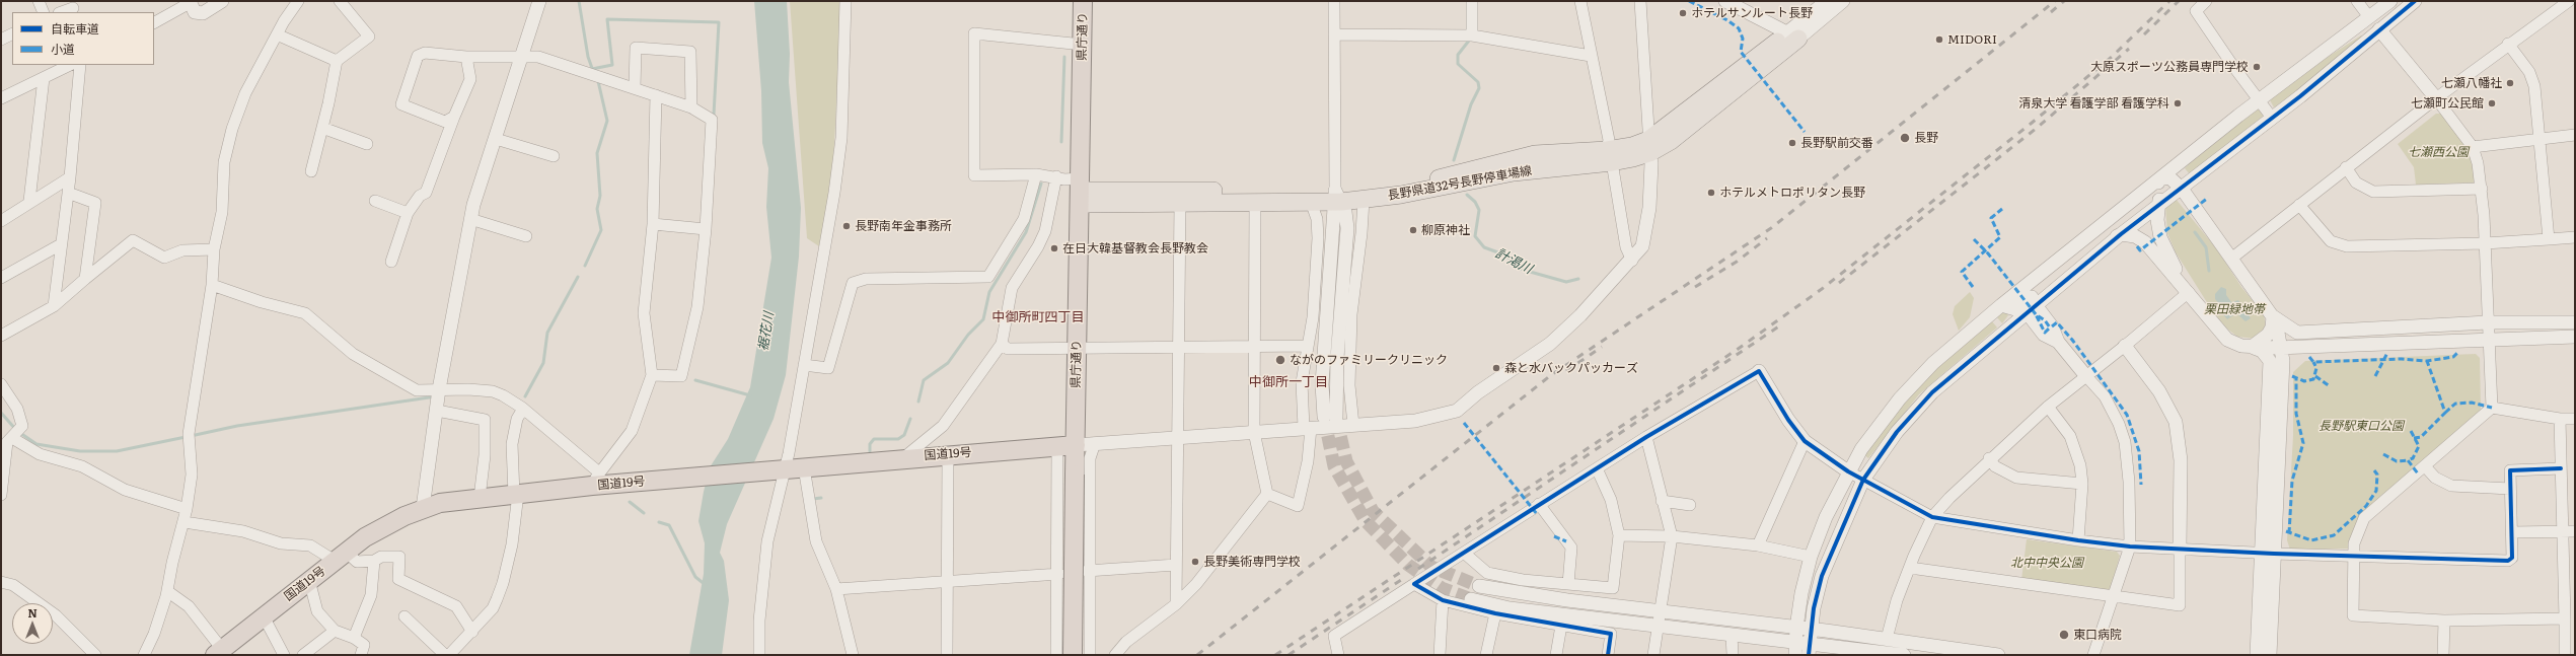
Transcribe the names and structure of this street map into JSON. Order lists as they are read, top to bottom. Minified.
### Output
{"streets":{"highway":["県庁通り","国道19号"],"main road":["長野県道32号長野停車場線"]},"crossings":[["県庁通り","長野県道32号長野停車場線"],["県庁通り","国道19号"]],"districts":["中御所町四丁目","中御所一丁目"],"water":["計渇川","裾花川"],"parks":["七瀬西公園","栗田緑地帯","長野駅東口公園","北中中央公園"],"places":["ホテルサンルート長野","MIDORI","大原スポーツ公務員専門学校","七瀬八幡社","清泉大学 看護学部 看護学科","七瀬町公民館","長野","長野駅前交番","ホテルメトロポリタン長野","長野南年金事務所","柳原神社","在日大韓基督教会長野教会","ながのファミリークリニック","森と水バックパッカーズ","長野美術専門学校","東口病院"],"legend":["自転車道","小道"],"north":"top"}
